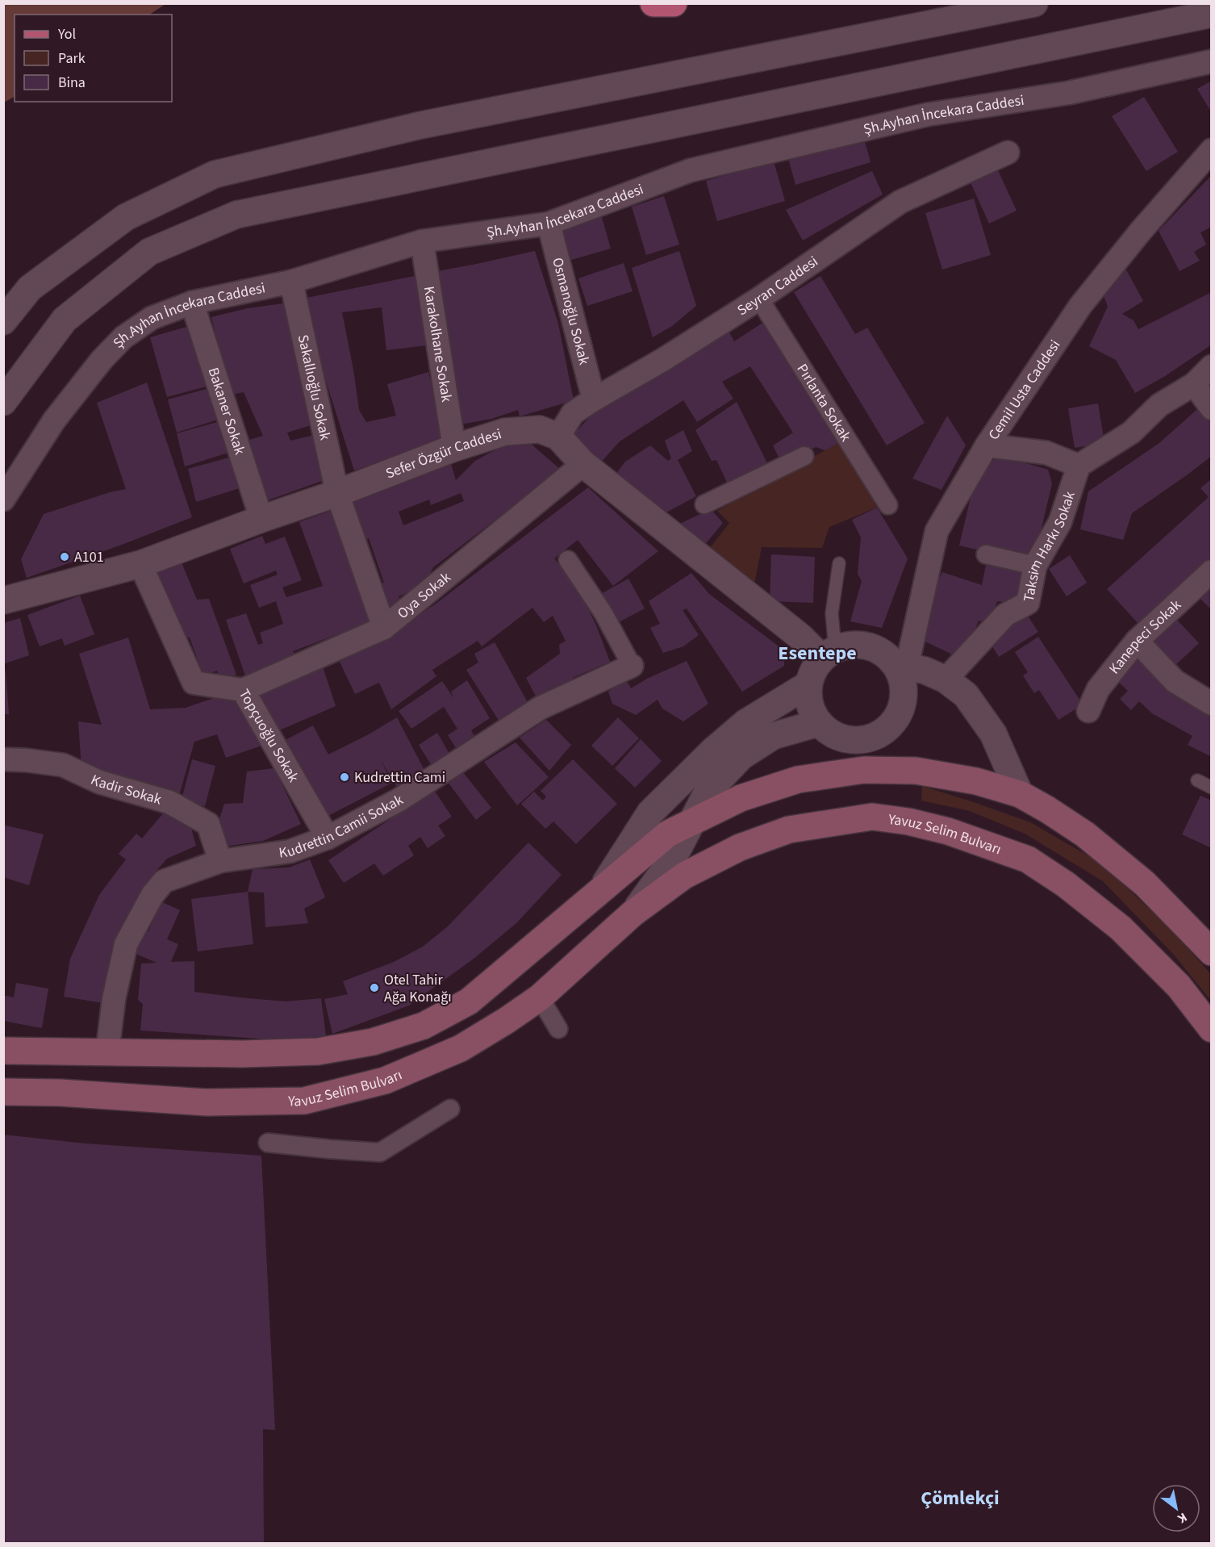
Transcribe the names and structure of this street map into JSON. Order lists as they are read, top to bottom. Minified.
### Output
{"streets":{"main road":["Yavuz Selim Bulvarı"],"street":["Şh.Ayhan İncekara Caddesi","Seyran Caddesi","Osmanoğlu Sokak","Karakolhane Sokak","Sakallıoğlu Sokak","Cemil Usta Caddesi","Pırlanta Sokak","Bakaner Sokak","Sefer Özgür Caddesi","Taksim Harkı Sokak","Oya Sokak","Kanepeci Sokak","Topçuoğlu Sokak","Kadir Sokak","Kudrettin Camii Sokak"]},"crossings":[["Şh.Ayhan İncekara Caddesi","Osmanoğlu Sokak"],["Şh.Ayhan İncekara Caddesi","Karakolhane Sokak"],["Şh.Ayhan İncekara Caddesi","Sakallıoğlu Sokak"],["Şh.Ayhan İncekara Caddesi","Bakaner Sokak"],["Seyran Caddesi","Osmanoğlu Sokak"],["Seyran Caddesi","Pırlanta Sokak"],["Seyran Caddesi","Sefer Özgür Caddesi"],["Karakolhane Sokak","Sefer Özgür Caddesi"],["Sakallıoğlu Sokak","Sefer Özgür Caddesi"],["Sakallıoğlu Sokak","Oya Sokak"],["Cemil Usta Caddesi","Yavuz Selim Bulvarı"],["Bakaner Sokak","Sefer Özgür Caddesi"],["Sefer Özgür Caddesi","Topçuoğlu Sokak"],["Oya Sokak","Topçuoğlu Sokak"],["Topçuoğlu Sokak","Kudrettin Camii Sokak"],["Kadir Sokak","Kudrettin Camii Sokak"]],"districts":["Esentepe","Çömlekçi"],"places":["A101","Kudrettin Cami","Otel Tahir Ağa Konağı"],"legend":["Yol","Park","Bina"],"north":"bottom right"}
